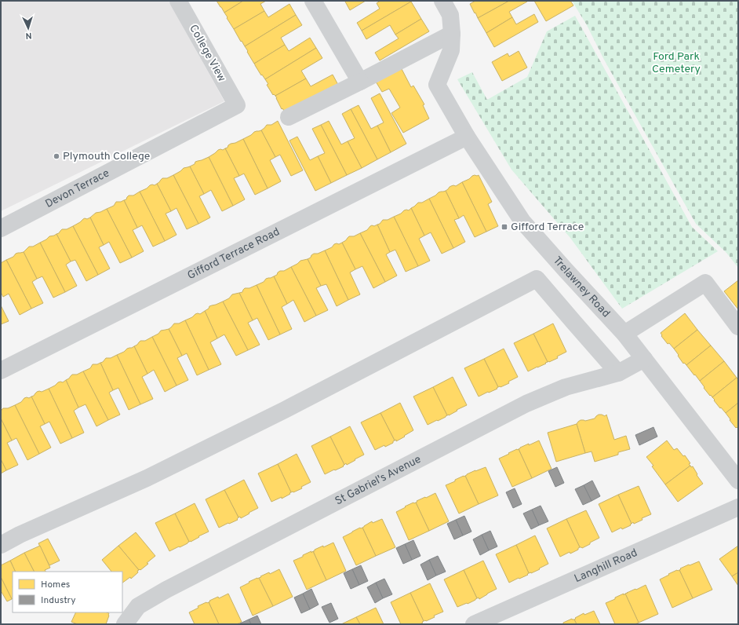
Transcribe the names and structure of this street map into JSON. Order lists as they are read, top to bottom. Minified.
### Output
{"streets":{"street":["College View","Devon Terrace","Gifford Terrace Road","Trelawney Road","St Gabriel's Avenue","Langhill Road"]},"crossings":[["College View","Devon Terrace"],["Gifford Terrace Road","Trelawney Road"],["Trelawney Road","St Gabriel's Avenue"]],"parks":["Ford Park Cemetery"],"places":{"other":["Plymouth College"],"transit":["Gifford Terrace"]},"legend":["Homes","Industry"],"north":"bottom"}
